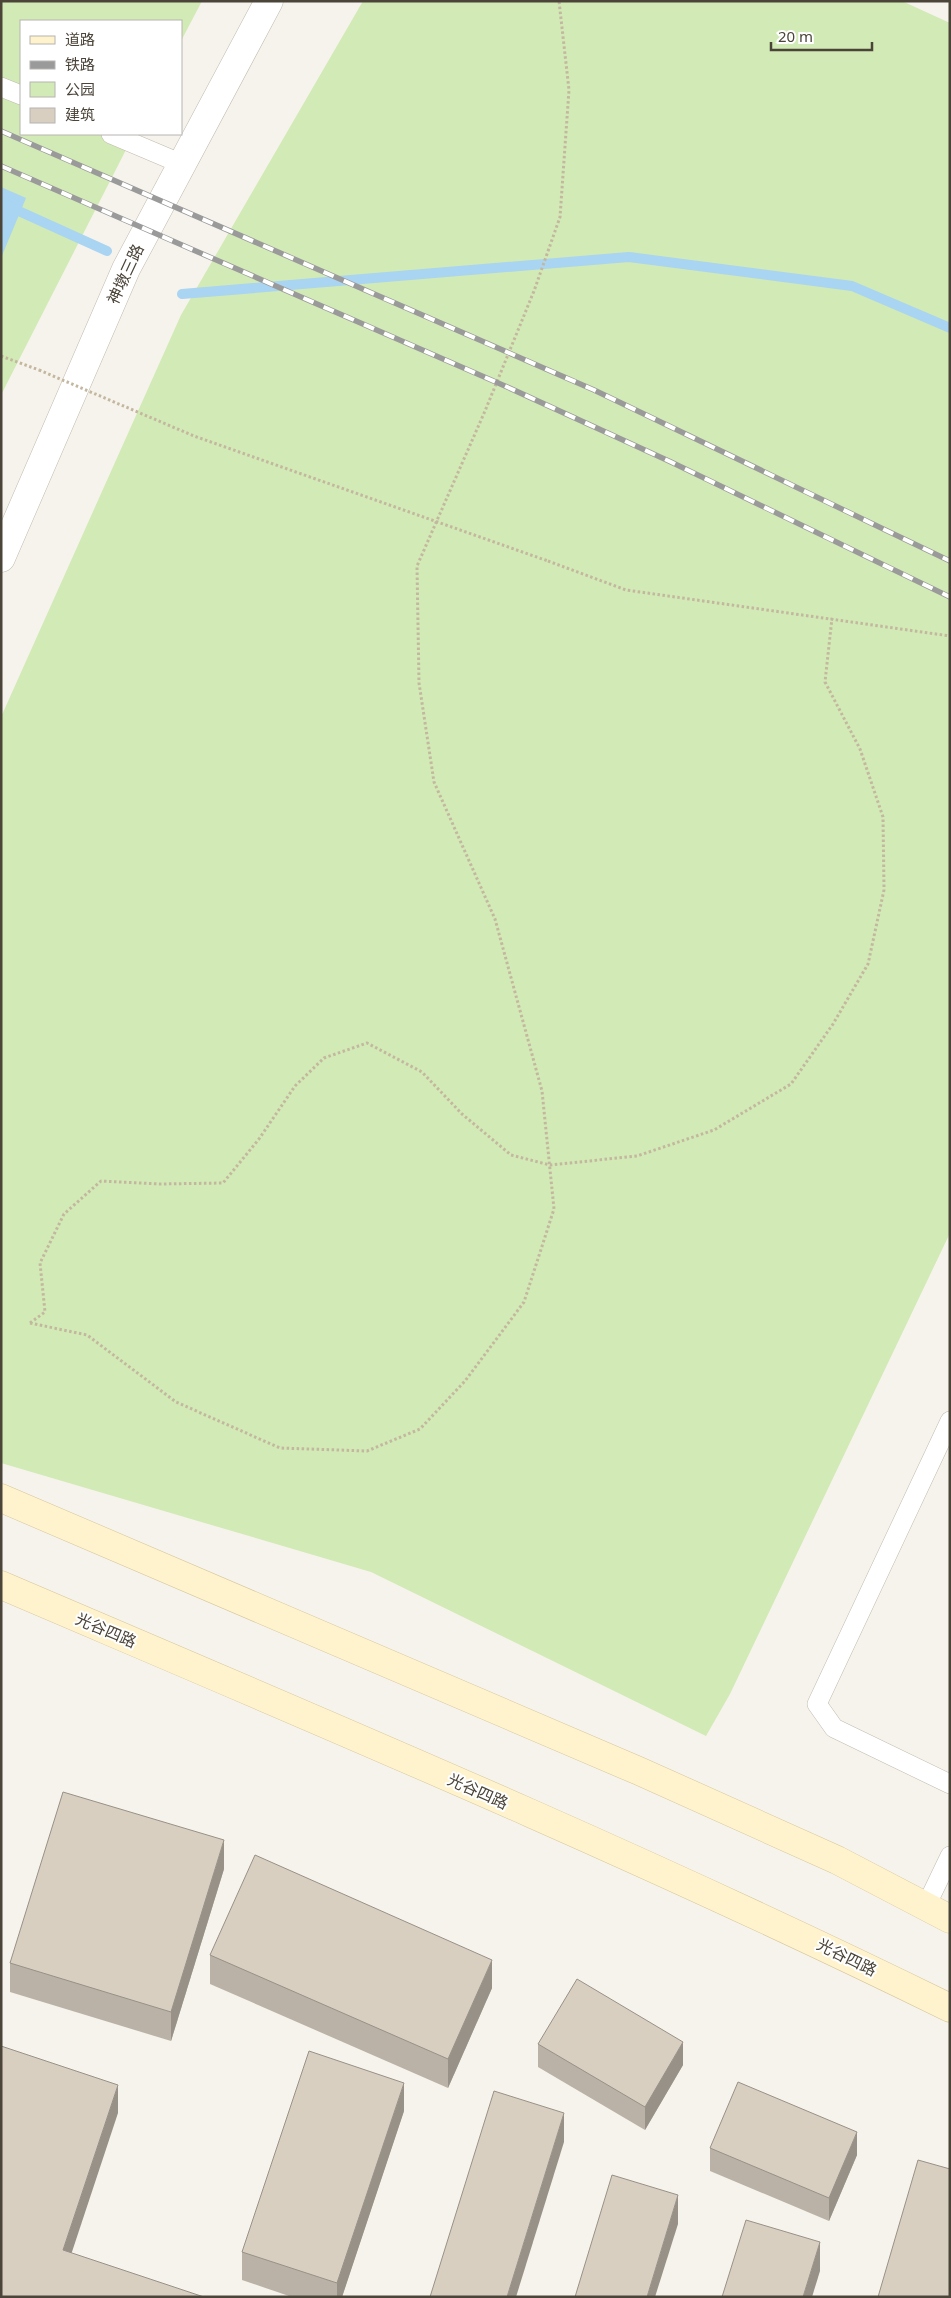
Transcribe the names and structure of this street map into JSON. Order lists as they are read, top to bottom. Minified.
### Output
{"streets":{"main road":["光谷四路"],"street":["神墩三路"]},"legend":["道路","铁路","公园","建筑"],"scale_bar":"20 m"}
